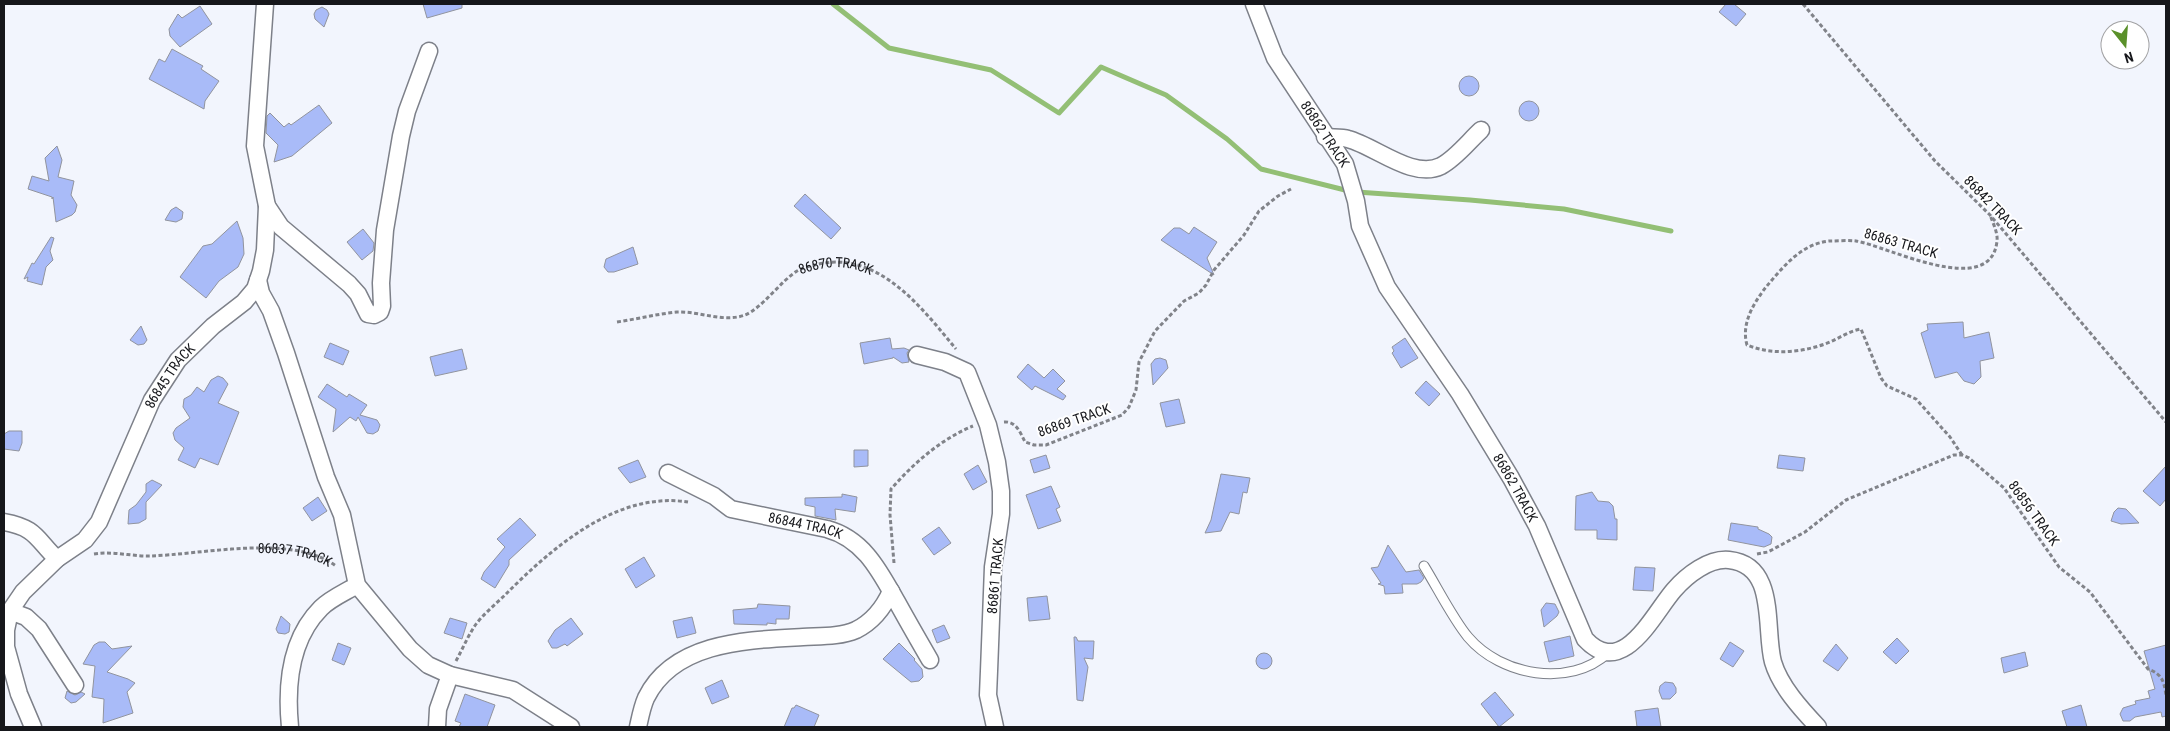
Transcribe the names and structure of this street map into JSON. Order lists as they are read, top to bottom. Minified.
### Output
{"streets":{"street":["86862 TRACK","86845 TRACK","86844 TRACK","86861 TRACK"],"path":["86842 TRACK","86863 TRACK","86870 TRACK","86869 TRACK","86856 TRACK","86837 TRACK"]},"crossings":[["86842 TRACK","86863 TRACK"],["86863 TRACK","86856 TRACK"],["86869 TRACK","86861 TRACK"]],"north":"bottom"}
